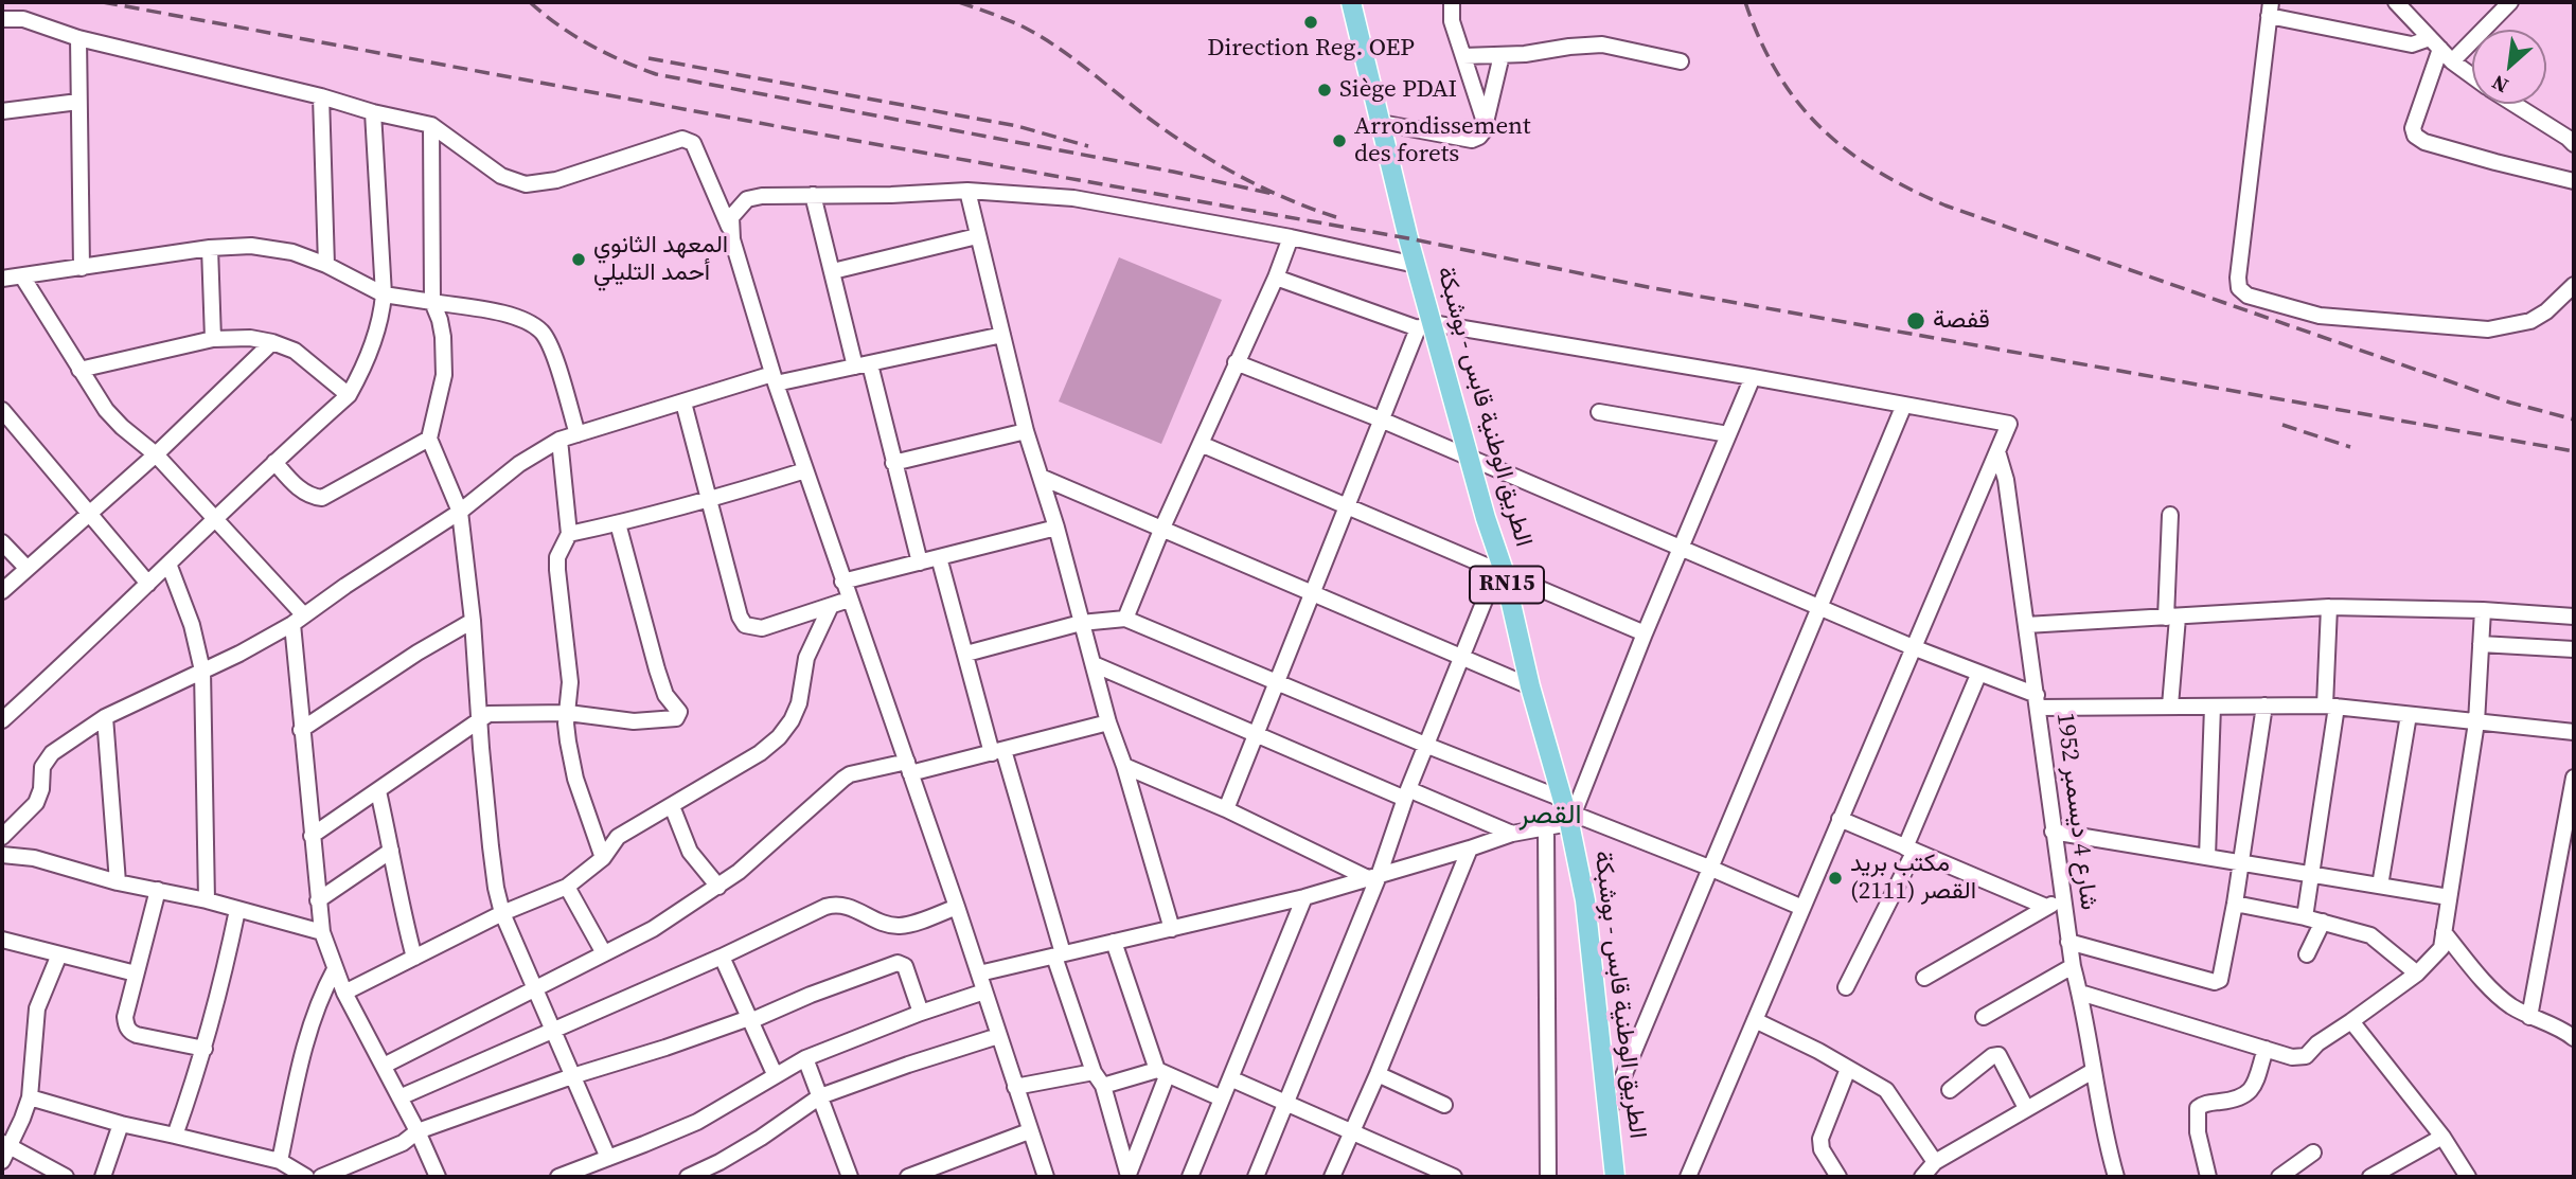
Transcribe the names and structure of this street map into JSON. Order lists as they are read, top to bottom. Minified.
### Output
{"streets":{"main road":["الطريق الوطنية قابس - بوشبكة","RN15"],"street":["شارع 4 ديسمبر 1952"]},"districts":["القصر"],"places":["Direction Reg. OEP","Siège PDAI","Arrondissement des forets","المعهد الثانوي أحمد التليلي","قفصة","مكتب بريد القصر (2111)"],"north":"bottom left"}
